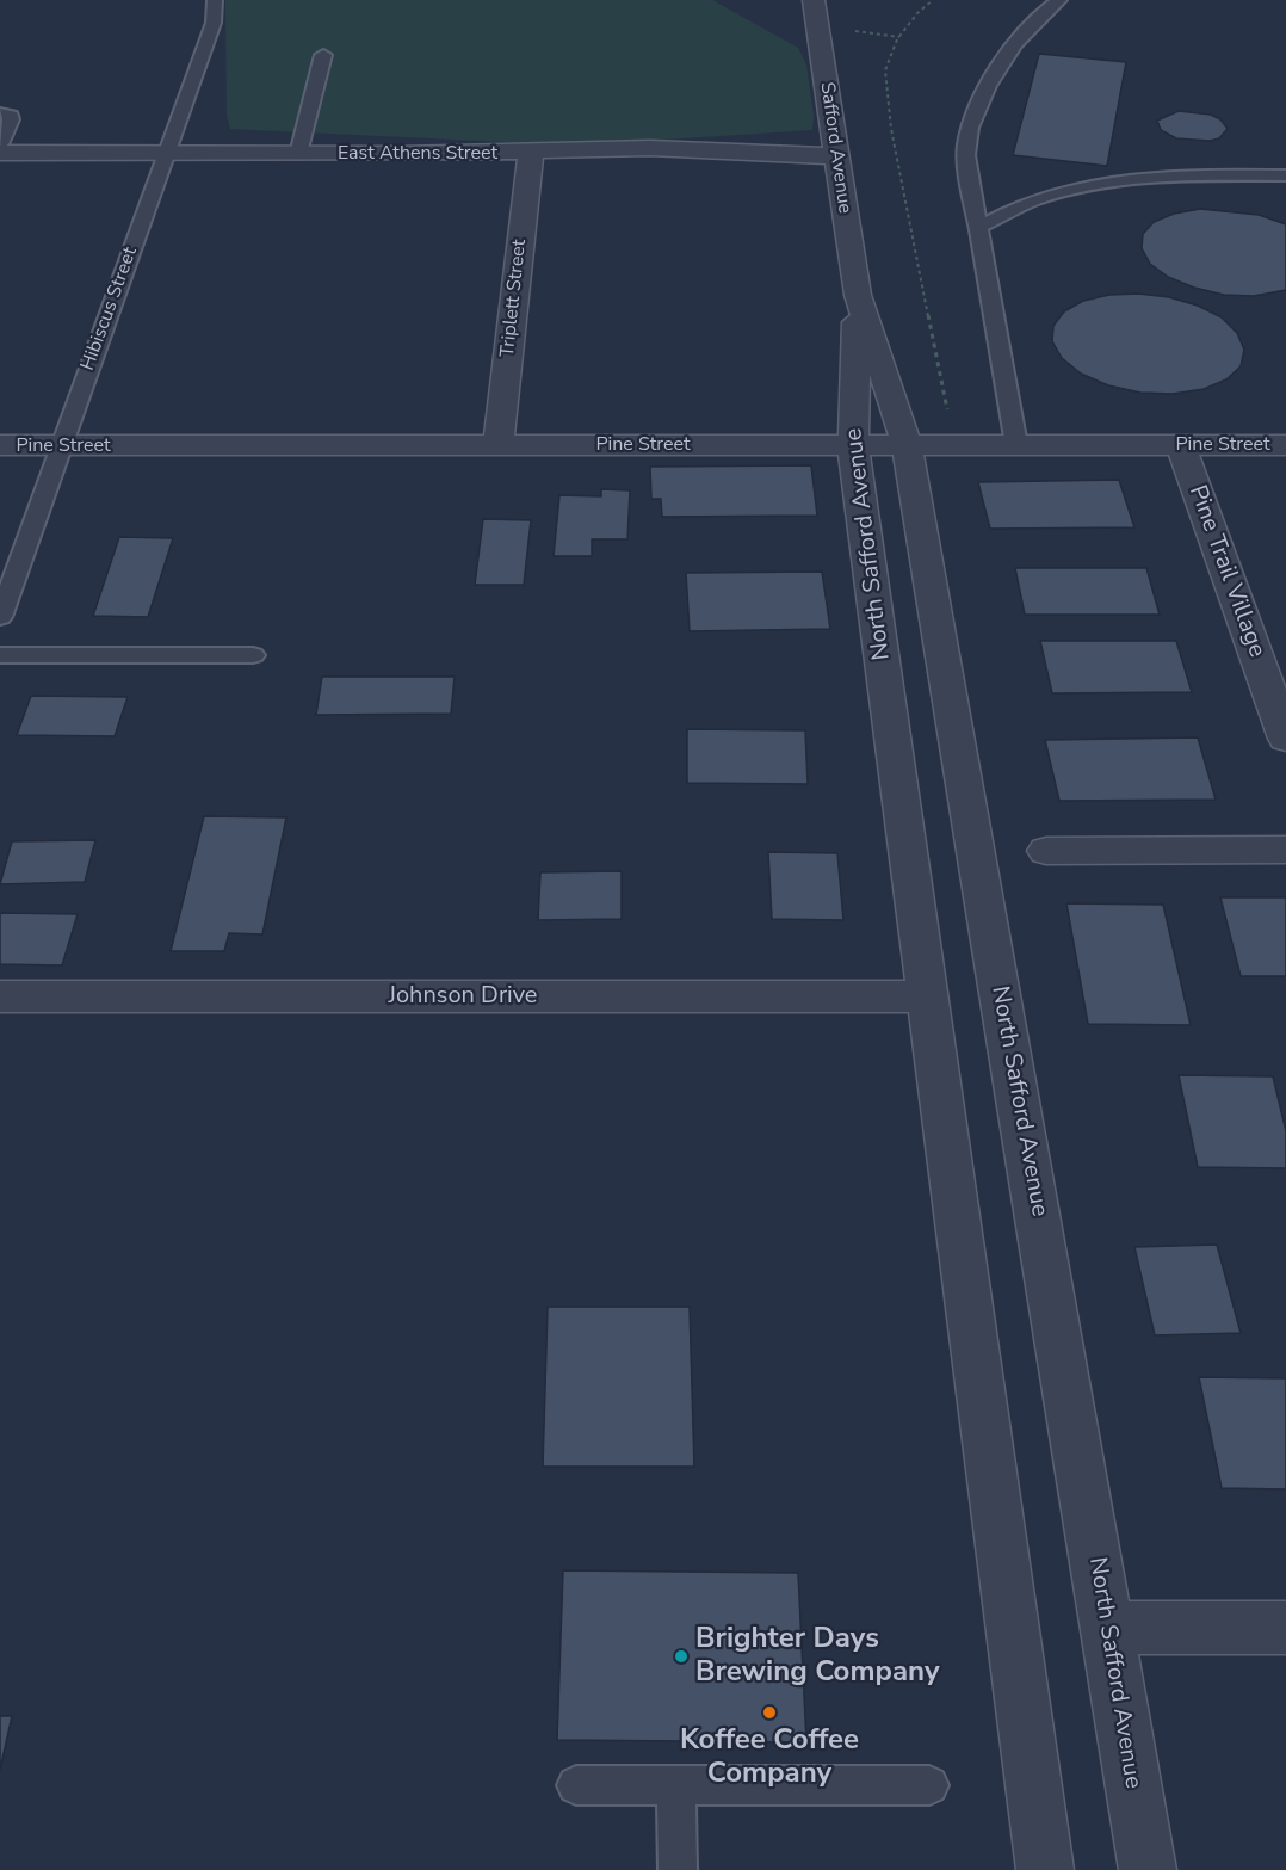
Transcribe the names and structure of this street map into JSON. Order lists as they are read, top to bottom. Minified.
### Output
{"streets":{"street":["Safford Avenue","East Athens Street","Triplett Street","Pine Street","North Safford Avenue","Pine Trail Village","Johnson Drive"],"lane":["Hibiscus Street"]},"crossings":[["Safford Avenue","East Athens Street"],["Safford Avenue","North Safford Avenue"],["East Athens Street","Triplett Street"],["East Athens Street","Hibiscus Street"],["Triplett Street","Pine Street"],["Hibiscus Street","Pine Street"],["Pine Street","North Safford Avenue"],["Pine Street","Pine Trail Village"],["North Safford Avenue","Johnson Drive"]],"places":["Brighter Days Brewing Company","Koffee Coffee Company"]}
